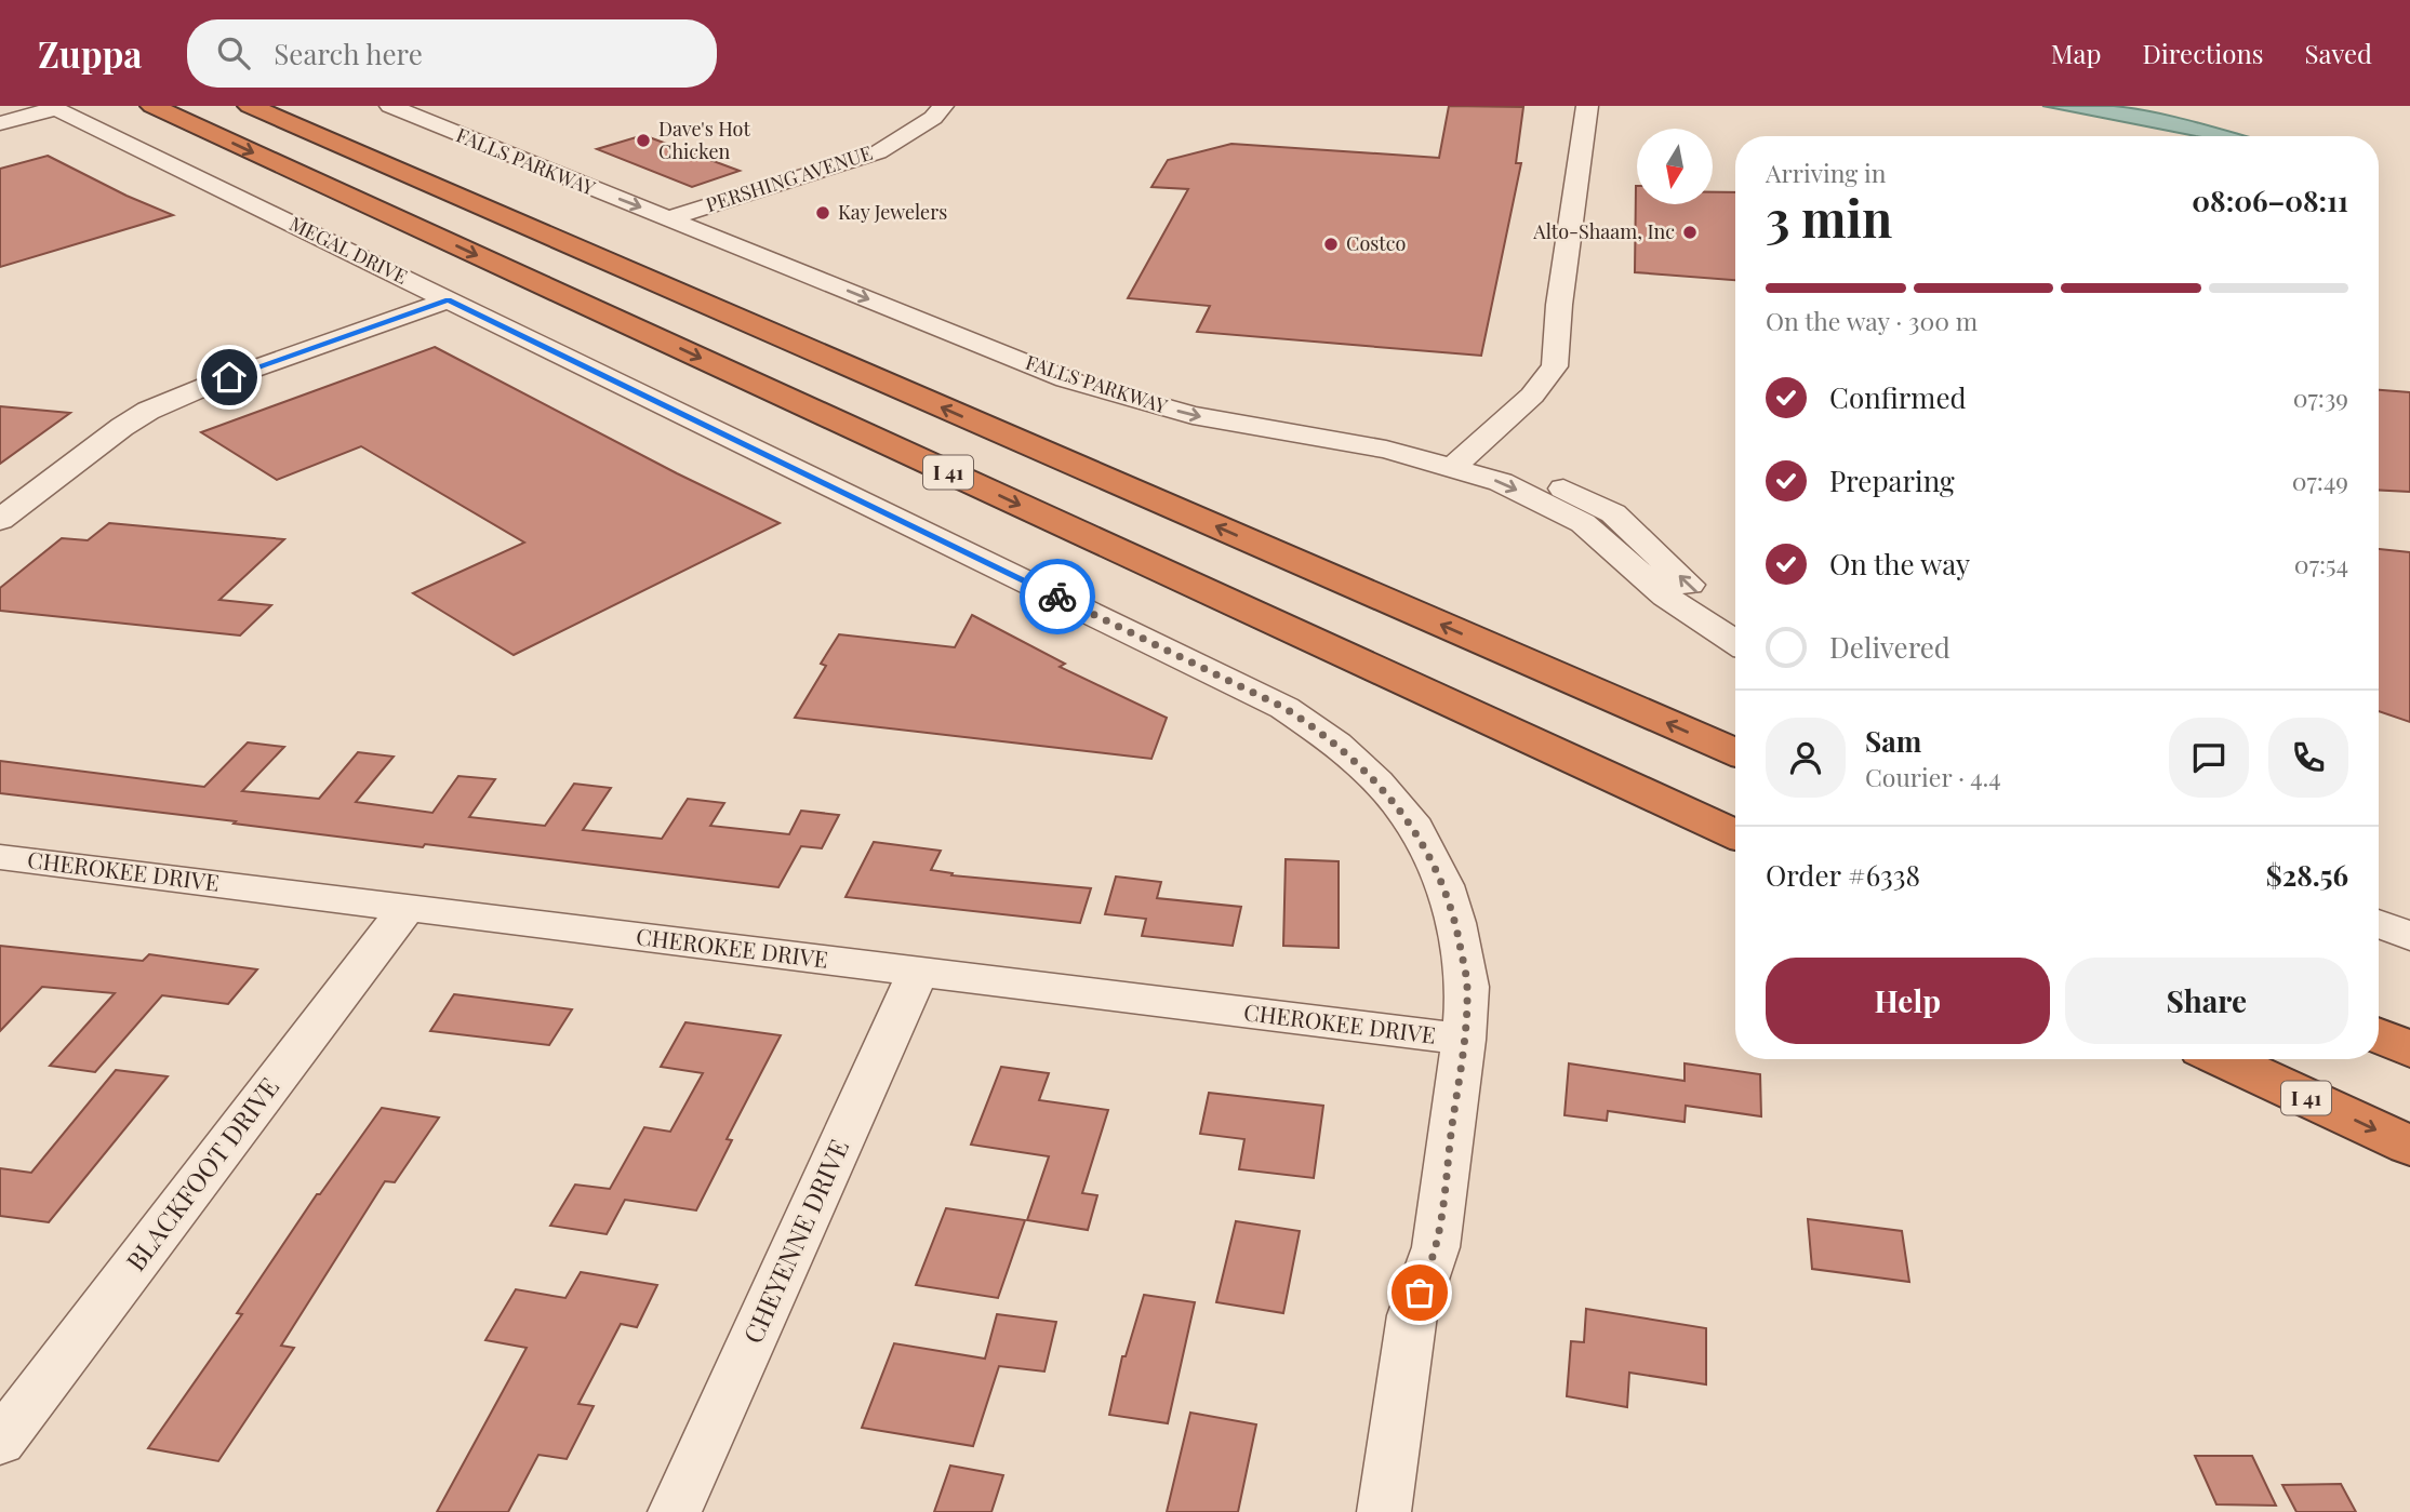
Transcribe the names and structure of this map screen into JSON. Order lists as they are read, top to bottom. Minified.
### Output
{"streets":{"highway":["I 41"],"street":["FALLS PARKWAY","PERSHING AVENUE","MEGAL DRIVE","CHEROKEE DRIVE","BLACKFOOT DRIVE","CHEYENNE DRIVE"]},"crossings":[["FALLS PARKWAY","PERSHING AVENUE"],["MEGAL DRIVE","CHEROKEE DRIVE"],["CHEROKEE DRIVE","BLACKFOOT DRIVE"],["CHEROKEE DRIVE","CHEYENNE DRIVE"]],"places":["Dave's Hot Chicken","Kay Jewelers","Alto-Shaam, Inc","Costco"],"north":"bottom","page":{"header":"Zuppa","search":"Search here","nav":["Map","Directions","Saved"],"heading":["3 min","Arriving in","08:06–08:11"],"panel":["Sam","Courier · 4.4","Order #6338","$28.56"],"bar":"On the way · 300 m","list":[["Confirmed","07:39"],["Preparing","07:49"],["On the way","07:54"],"Delivered"],"buttons":["Help","Share"]}}
